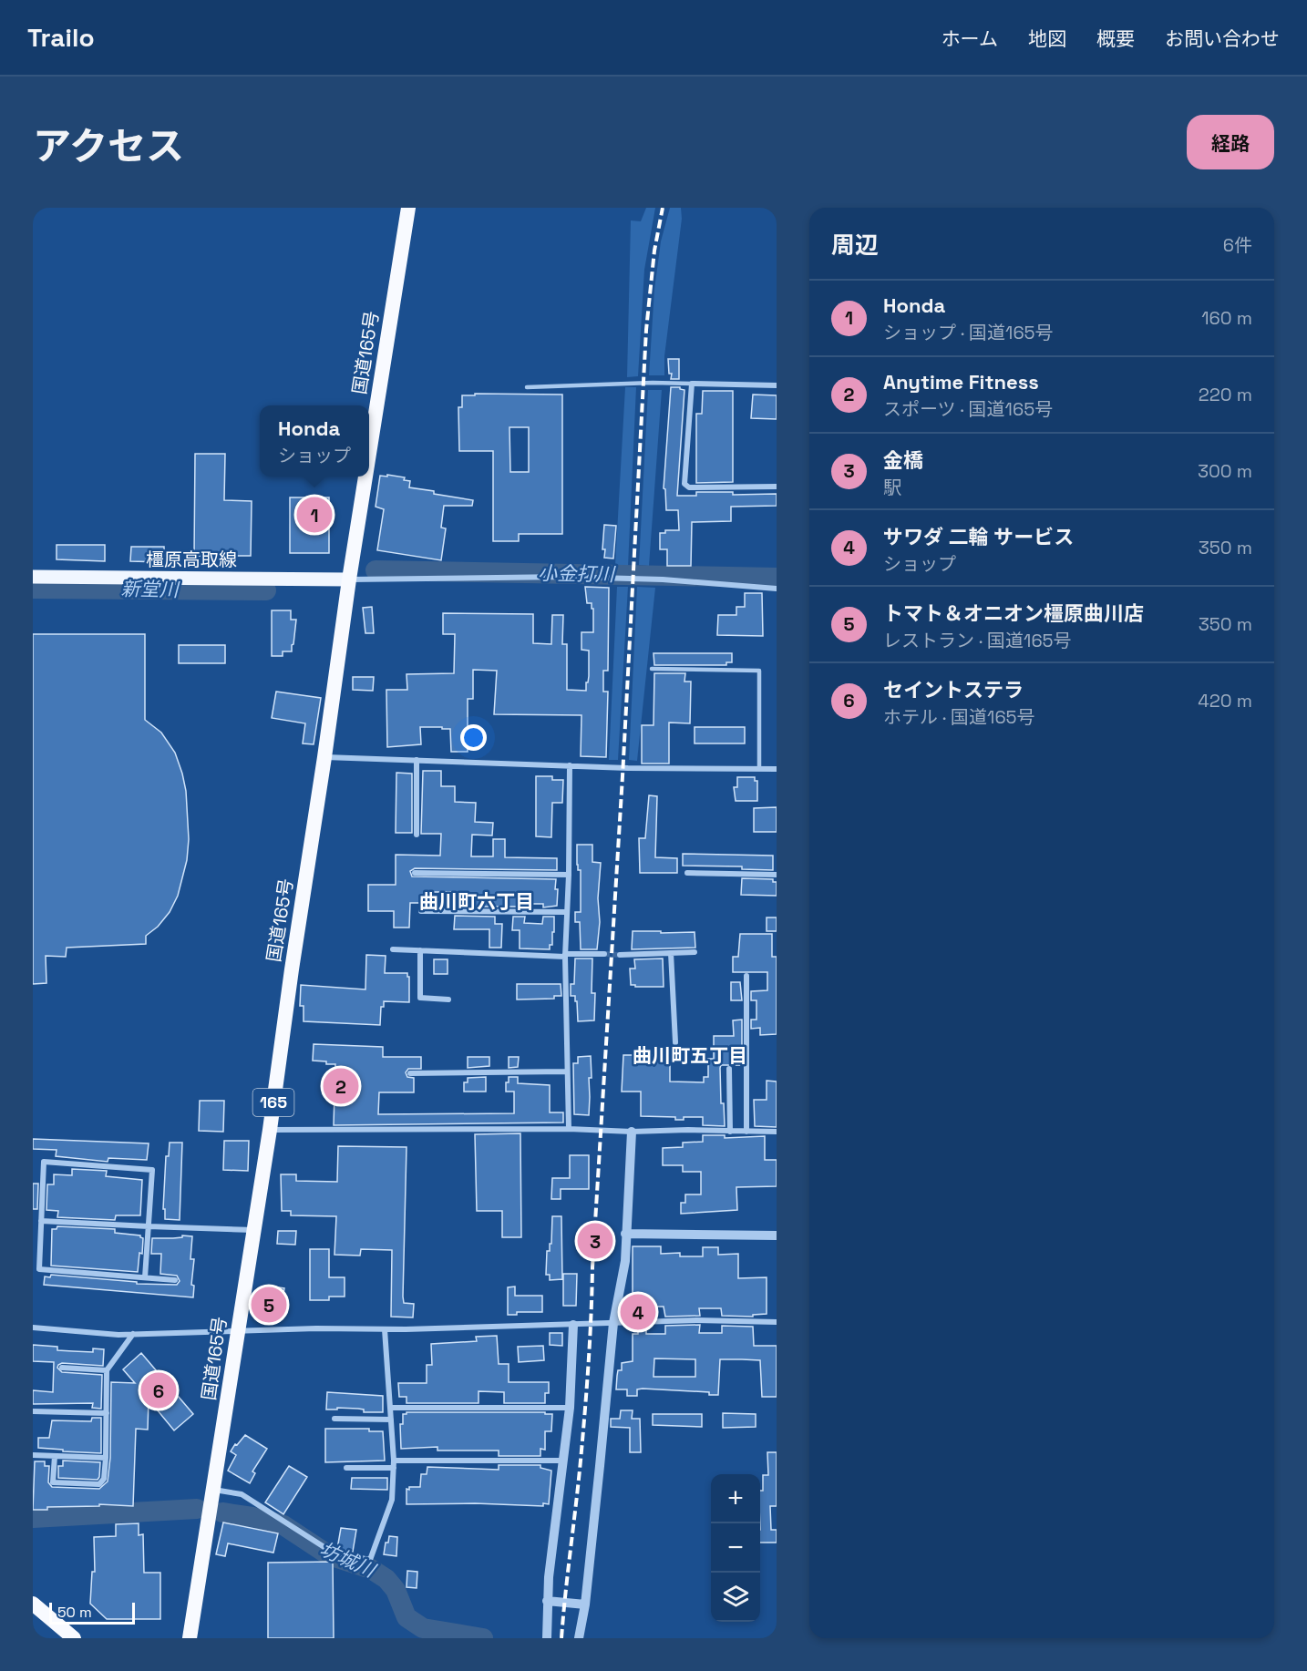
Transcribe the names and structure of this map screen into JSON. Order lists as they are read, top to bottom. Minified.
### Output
{"streets":{"highway":["国道165号","165"],"main road":["橿原高取線"]},"crossings":[["国道165号","橿原高取線"]],"districts":["曲川町六丁目","曲川町五丁目"],"water":["小金打川","新堂川","坊城川"],"scale_bar":"50 m","page":{"header":"Trailo","nav":["ホーム","地図","概要","お問い合わせ"],"title":"アクセス","buttons":"経路","heading":["周辺","6件"],"list":[{"mark":"1","name":"Honda","note":"ショップ · 国道165号","value":"160 m"},{"mark":"2","name":"Anytime Fitness","note":"スポーツ · 国道165号","value":"220 m"},{"mark":"3","name":"金橋","note":"駅","value":"300 m"},{"mark":"4","name":"サワダ 二輪 サービス","note":"ショップ","value":"350 m"},{"mark":"5","name":"トマト＆オニオン橿原曲川店","note":"レストラン · 国道165号","value":"350 m"},{"mark":"6","name":"セイントステラ","note":"ホテル · 国道165号","value":"420 m"}],"popup":["Honda","ショップ"],"pins":["1","2","3","5","4","6"],"map_buttons":["+","−"],"scale":"50 m"}}
